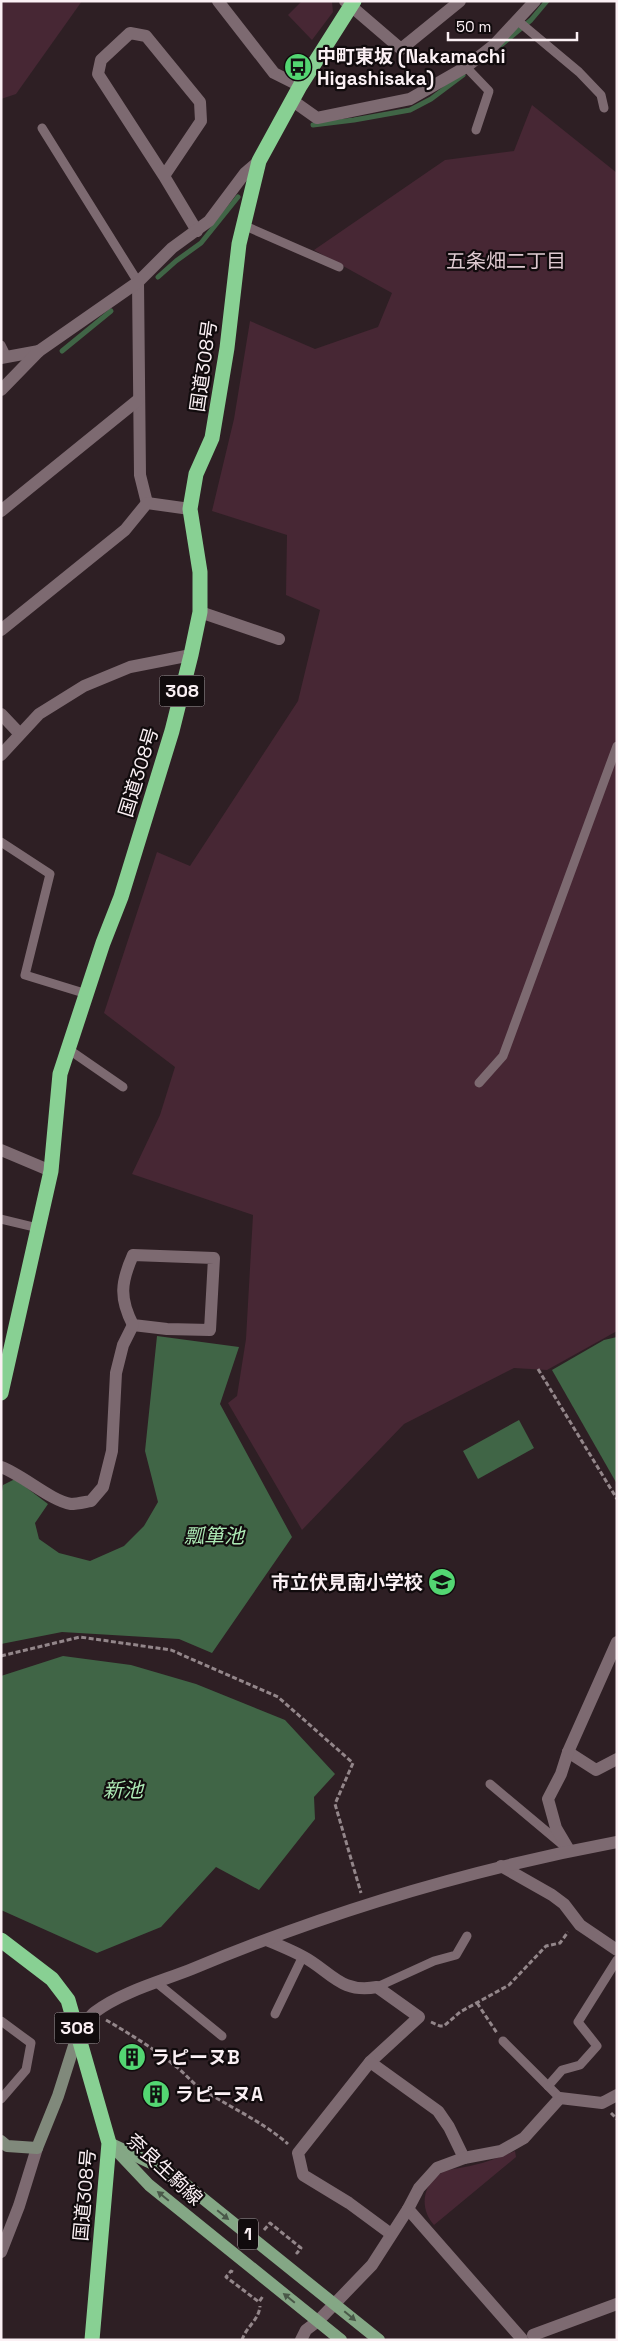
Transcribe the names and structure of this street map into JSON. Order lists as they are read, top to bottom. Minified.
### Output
{"streets":{"highway":["国道308号","308"],"main road":["奈良生駒線","1"]},"crossings":[["国道308号","奈良生駒線"]],"districts":["五条畑二丁目"],"water":["瓢箪池","新池"],"places":{"bus stop":["中町東坂 (Nakamachi Higashisaka)"],"school or university":["市立伏見南小学校"],"building":["ラピーヌB","ラピーヌA"]},"scale_bar":"50 m"}
